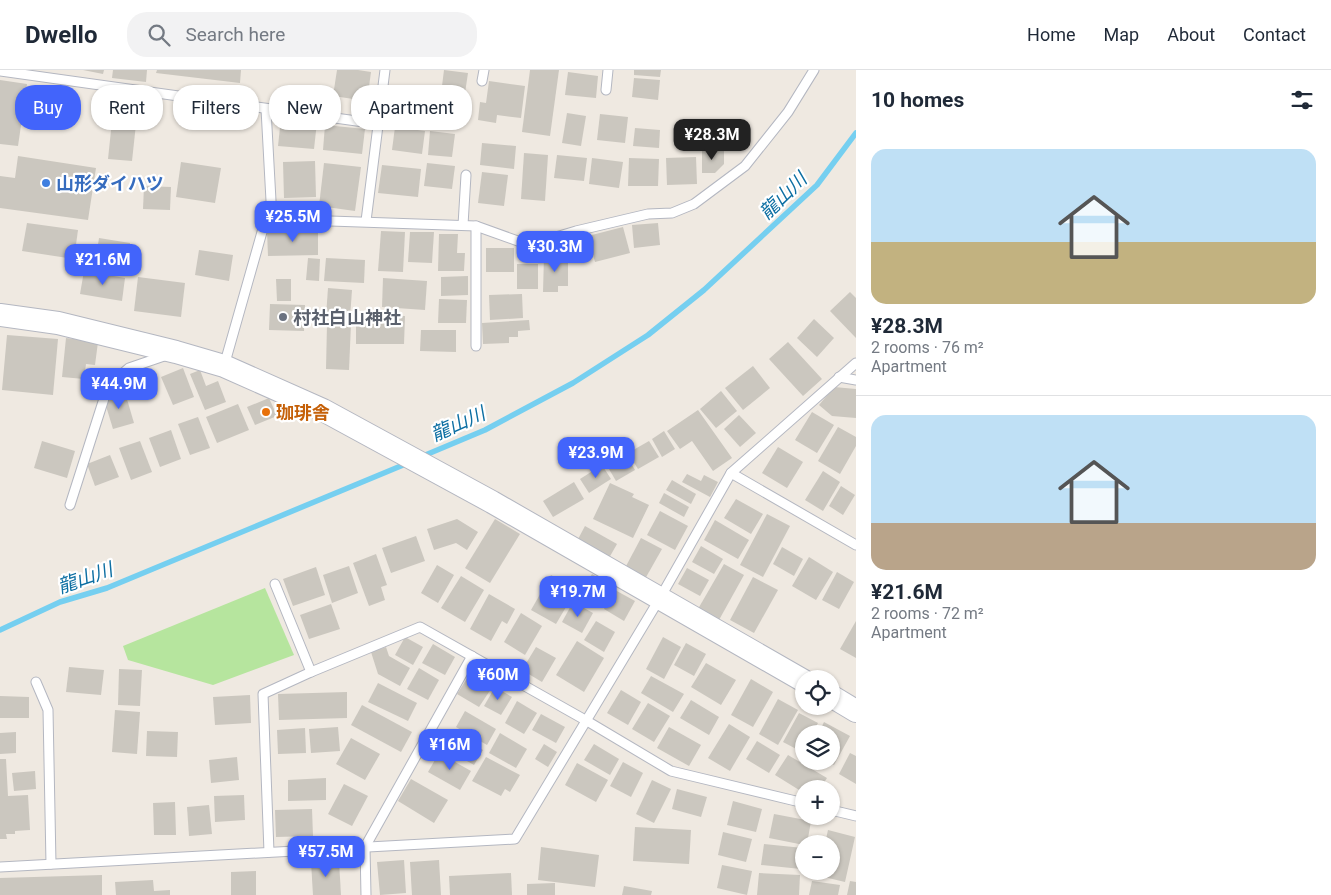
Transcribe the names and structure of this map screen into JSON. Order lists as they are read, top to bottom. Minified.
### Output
{"water":["龍山川"],"places":["山形ダイハツ","村社白山神社","珈琲舎"],"page":{"header":"Dwello","search":"Search here","nav":["Home","Map","About","Contact"],"heading":"10 homes","chip":["Buy","Rent","Filters","New","Apartment"],"price":["¥28.3M","¥25.5M","¥30.3M","¥21.6M","¥44.9M","¥23.9M","¥19.7M","¥60M","¥16M","¥57.5M"],"list":[{"name":"¥28.3M","note":"2 rooms · 76 m² · Apartment"},{"name":"¥21.6M","note":"2 rooms · 72 m² · Apartment"}],"map_buttons":["+","−"]}}
